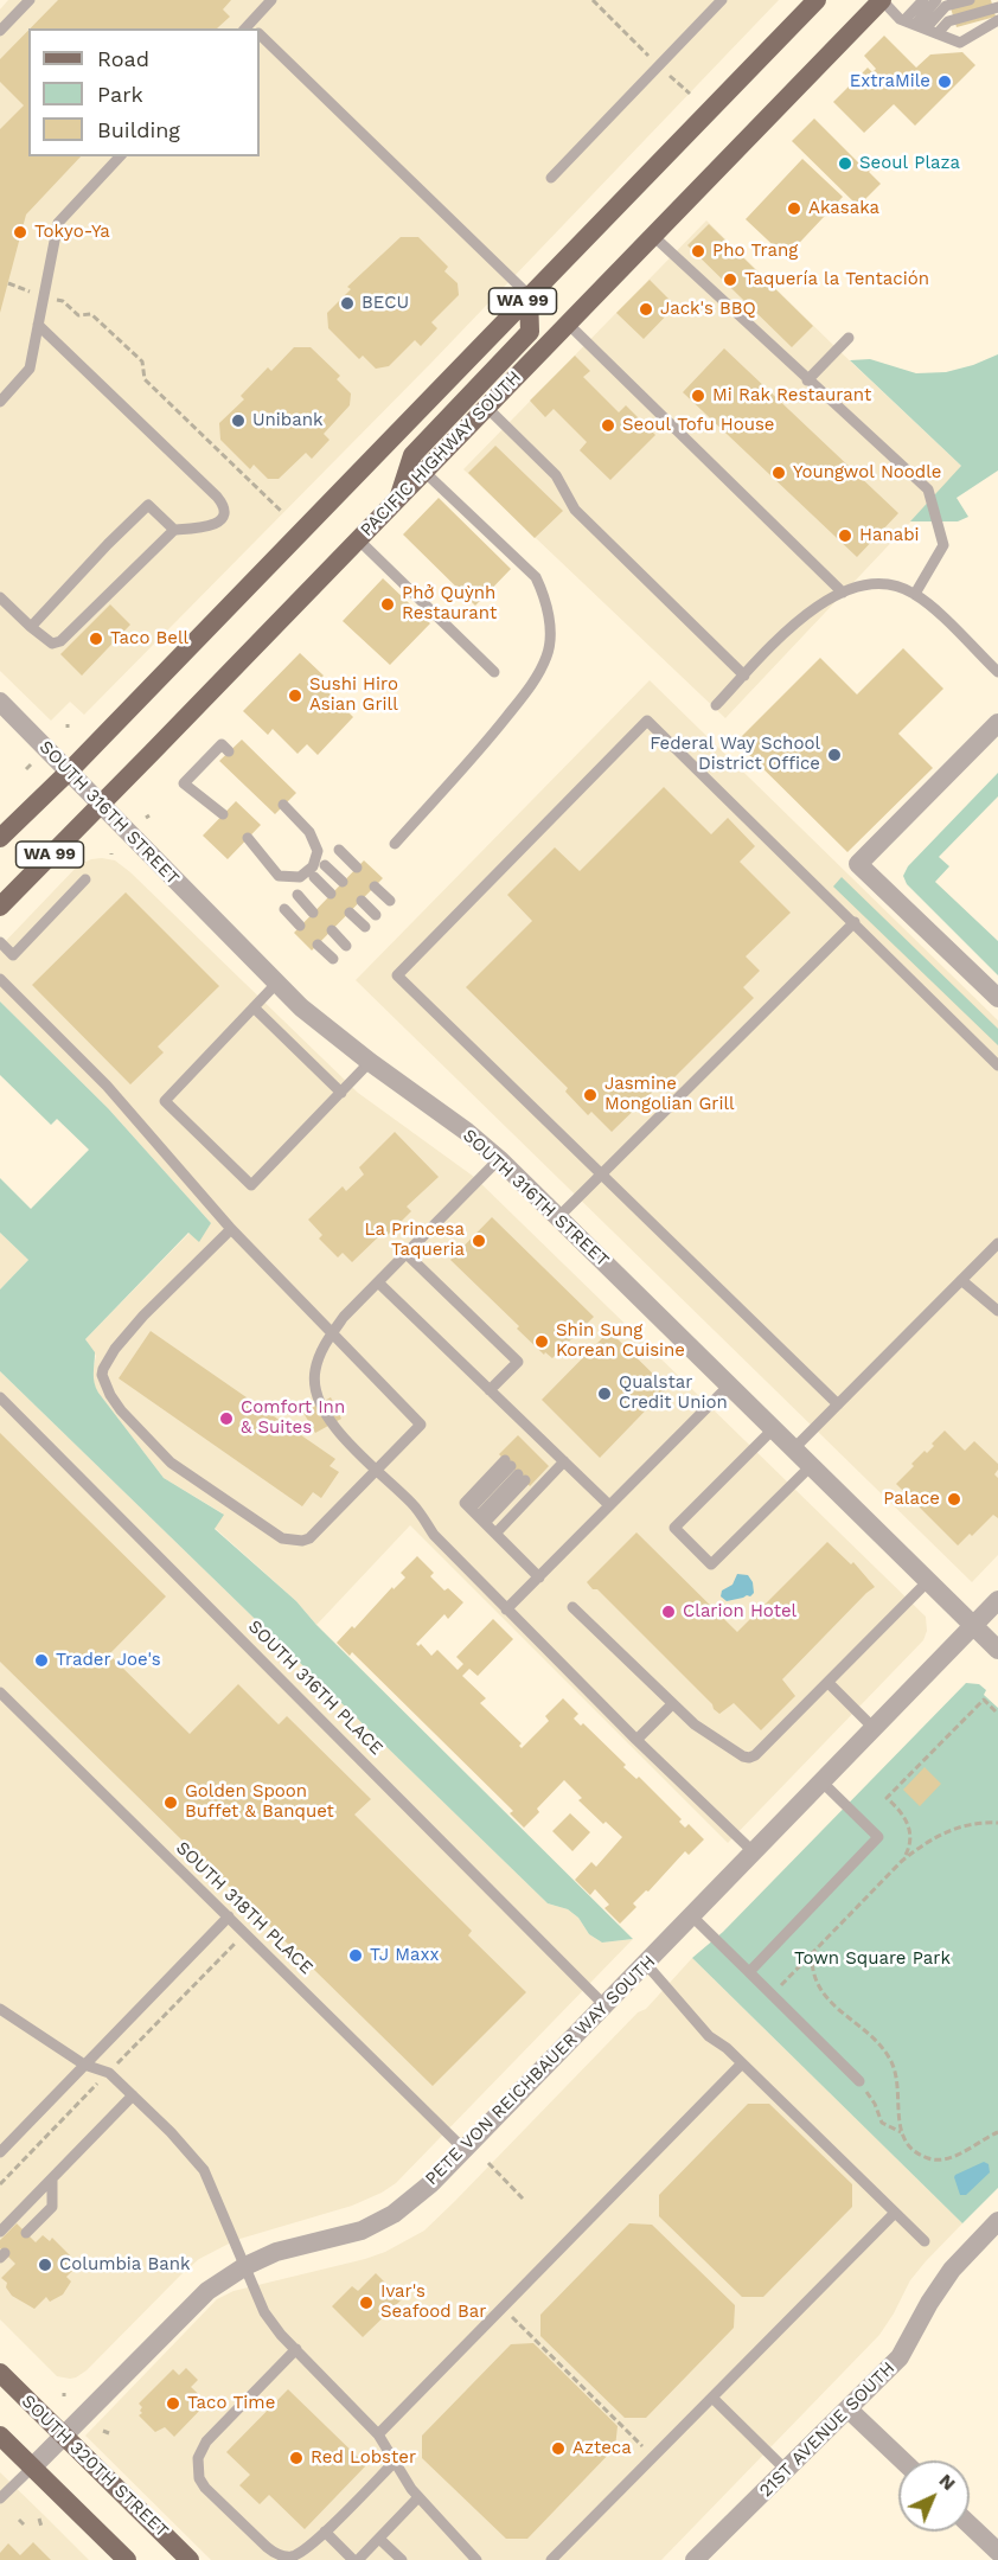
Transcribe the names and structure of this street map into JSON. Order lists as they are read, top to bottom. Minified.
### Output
{"streets":{"main road":["WA 99","PACIFIC HIGHWAY SOUTH","SOUTH 320TH STREET"],"street":["SOUTH 316TH STREET","PETE VON REICHBAUER WAY SOUTH","21ST AVENUE SOUTH"],"lane":["SOUTH 316TH PLACE","SOUTH 318TH PLACE"]},"crossings":[["WA 99","SOUTH 316TH STREET"],["PACIFIC HIGHWAY SOUTH","SOUTH 316TH STREET"],["SOUTH 316TH STREET","PETE VON REICHBAUER WAY SOUTH"],["SOUTH 316TH PLACE","PETE VON REICHBAUER WAY SOUTH"],["SOUTH 318TH PLACE","PETE VON REICHBAUER WAY SOUTH"],["PETE VON REICHBAUER WAY SOUTH","SOUTH 320TH STREET"]],"parks":["Town Square Park"],"places":["ExtraMile","Seoul Plaza","Akasaka","Tokyo-Ya","Pho Trang","Taquería la Tentación","BECU","Jack's BBQ","Mi Rak Restaurant","Unibank","Seoul Tofu House","Youngwol Noodle","Hanabi","Phở Quỳnh Restaurant","Taco Bell","Sushi Hiro Asian Grill","Federal Way School District Office","Jasmine Mongolian Grill","La Princesa Taqueria","Shin Sung Korean Cuisine","Qualstar Credit Union","Comfort Inn & Suites","Palace","Clarion Hotel","Trader Joe's","Golden Spoon Buffet & Banquet","TJ Maxx","Columbia Bank","Ivar's Seafood Bar","Taco Time","Azteca","Red Lobster"],"legend":["Road","Park","Building"],"north":"top right"}
